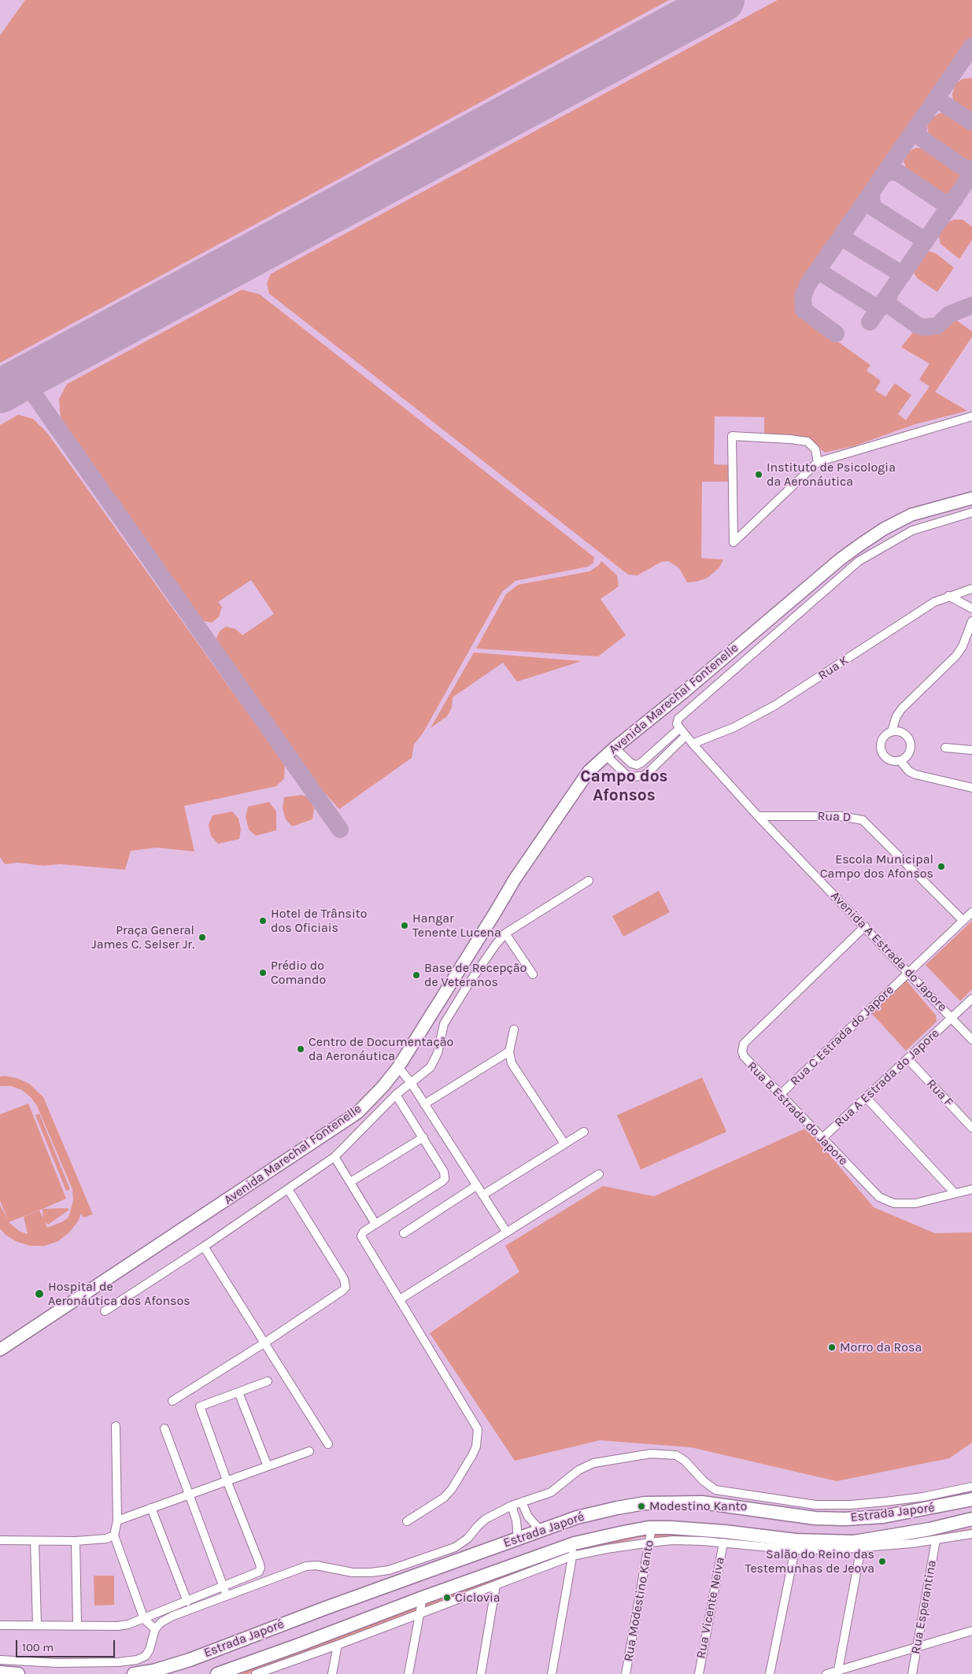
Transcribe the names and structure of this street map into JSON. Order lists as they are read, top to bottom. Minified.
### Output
{"streets":{"main road":["Avenida Marechal Fontenelle","Estrada Japoré"],"street":["Rua K","Rua D","Avenida A Estrada do Japore","Rua C Estrada do Japore","Rua A Estrada do Japore","Rua F","Rua B Estrada do Japore","Rua Modestino Kanto","Rua Esperantina","Rua Vicente Neiva"]},"crossings":[["Rua K","Avenida A Estrada do Japore"],["Rua D","Avenida A Estrada do Japore"],["Rua D","Rua C Estrada do Japore"],["Avenida A Estrada do Japore","Rua C Estrada do Japore"],["Avenida A Estrada do Japore","Rua A Estrada do Japore"],["Avenida A Estrada do Japore","Rua B Estrada do Japore"],["Rua C Estrada do Japore","Rua B Estrada do Japore"],["Rua A Estrada do Japore","Rua F"],["Rua A Estrada do Japore","Rua B Estrada do Japore"],["Estrada Japoré","Rua Modestino Kanto"],["Estrada Japoré","Rua Esperantina"],["Estrada Japoré","Rua Vicente Neiva"]],"districts":["Campo dos Afonsos"],"places":["Instituto de Psicologia da Aeronáutica","Escola Municipal Campo dos Afonsos","Hotel de Trânsito dos Oficiais","Hangar Tenente Lucena","Praça General James C. Selser Jr.","Prédio do Comando","Base de Recepção de Veteranos","Centro de Documentação da Aeronáutica","Hospital de Aeronáutica dos Afonsos","Morro da Rosa","Modestino Kanto","Salão do Reino das Testemunhas de Jeova","Ciclovia"],"scale_bar":"100 m"}
